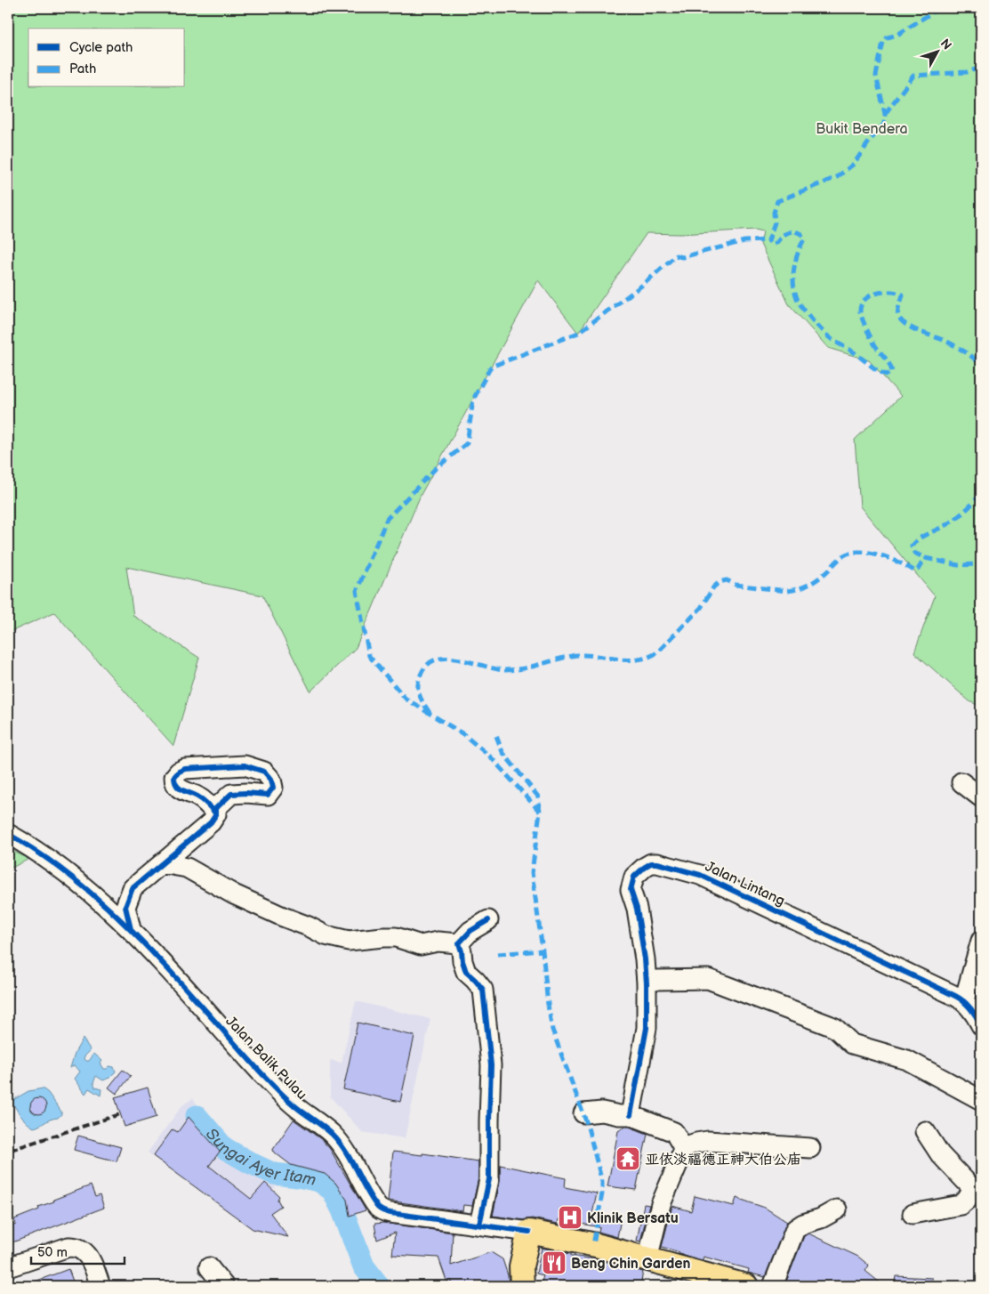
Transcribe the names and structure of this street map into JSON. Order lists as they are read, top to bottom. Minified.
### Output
{"streets":{"main road":["Jalan Balik Pulau"],"street":["Jalan Lintang"]},"water":["Sungai Ayer Itam"],"parks":["Bukit Bendera"],"places":{"temple":["亚依淡福德正神大伯公庙"],"hospital":["Klinik Bersatu"],"restaurant":["Beng Chin Garden"]},"legend":["Cycle path","Path"],"scale_bar":"50 m","north":"top right"}
